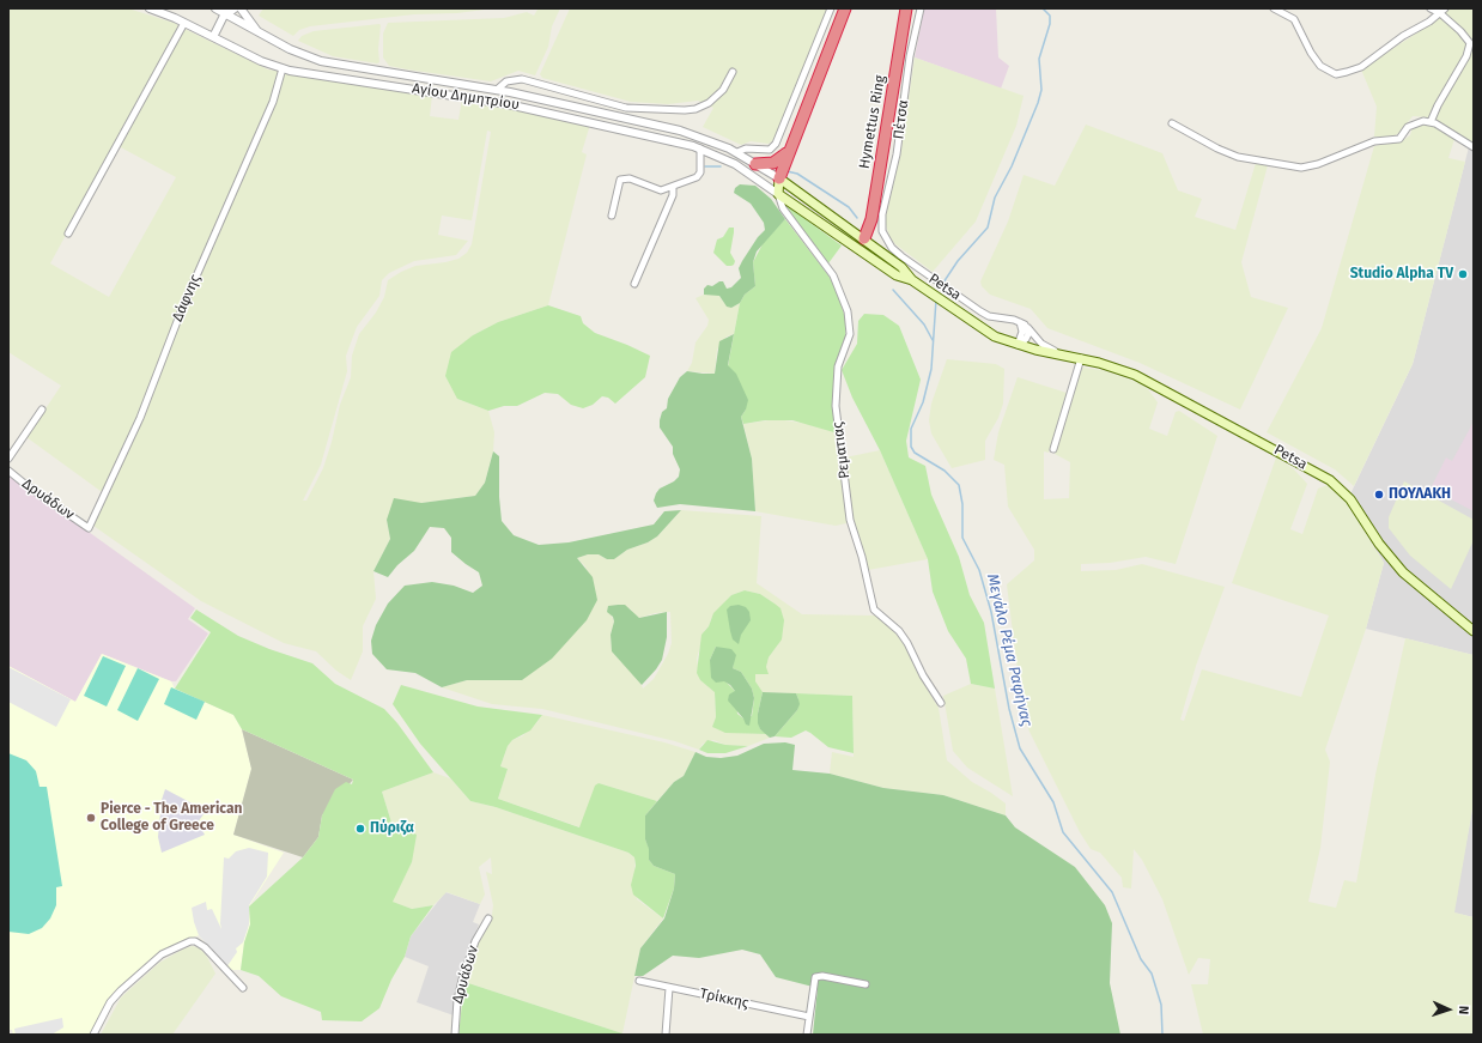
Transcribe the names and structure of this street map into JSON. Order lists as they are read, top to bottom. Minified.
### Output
{"streets":{"highway":["Hymettus Ring"],"main road":["Αγίου Δημητρίου","Petsa"],"street":["Πέτσα","Δάφνης","Ρεματιας","Δρυάδων","Τρίκκης"]},"crossings":[["Αγίου Δημητρίου","Hymettus Ring"],["Αγίου Δημητρίου","Δάφνης"],["Αγίου Δημητρίου","Ρεματιας"],["Πέτσα","Petsa"],["Δάφνης","Δρυάδων"]],"water":["Μεγάλο Ρέμα Ραφήνας"],"places":["Studio Alpha TV","ΠΟΥΛΑΚΗ","Pierce - The American College of Greece","Πύριζα"],"north":"right"}
